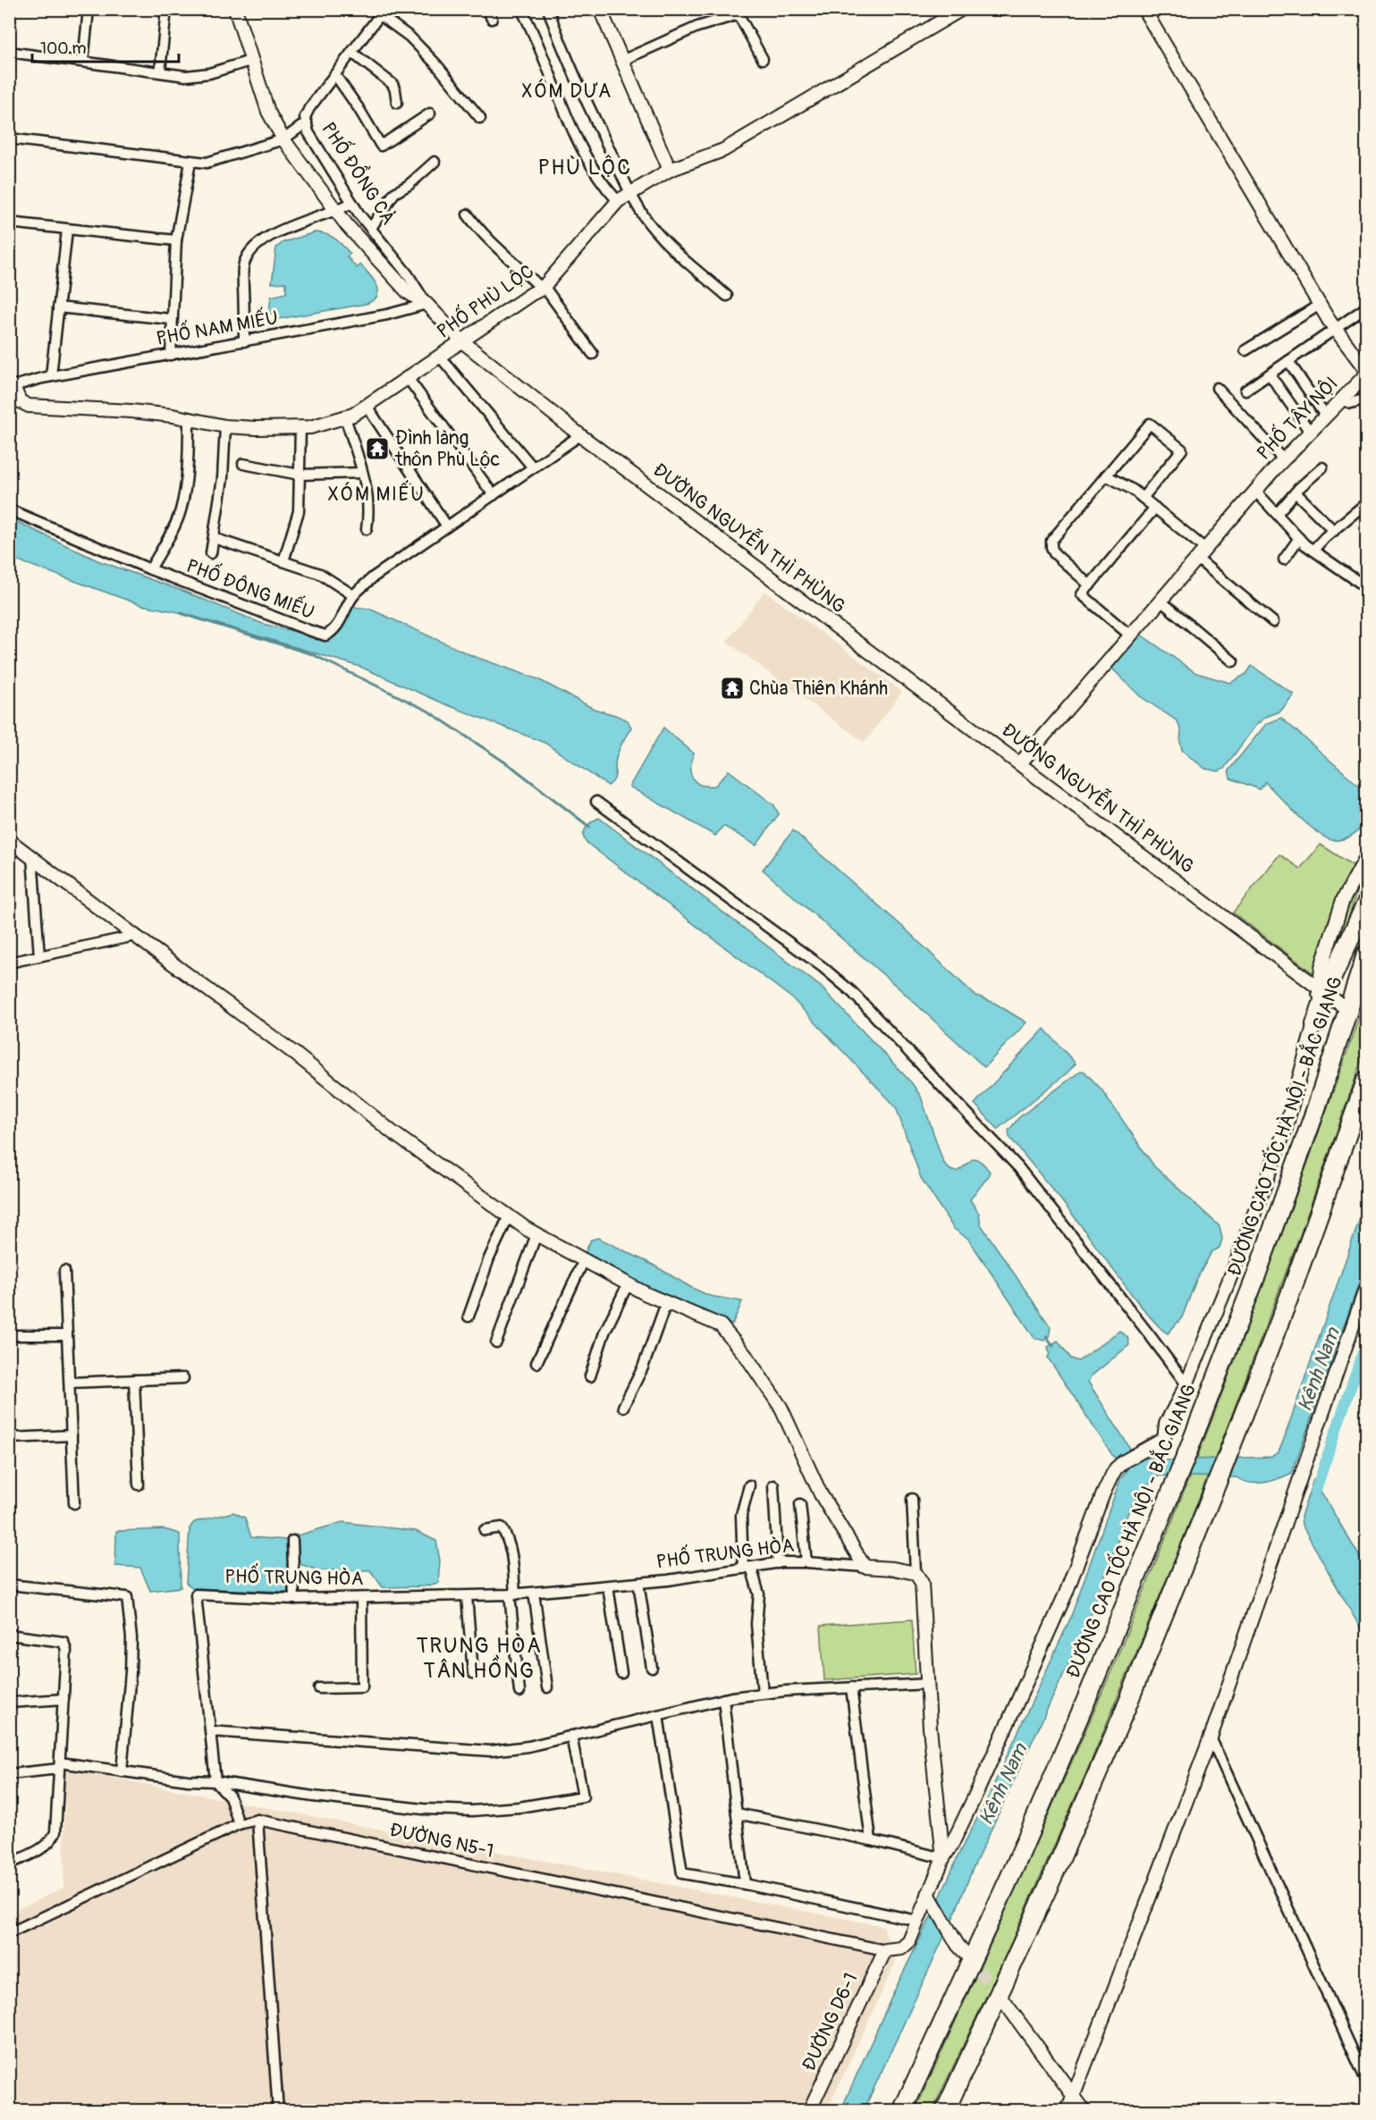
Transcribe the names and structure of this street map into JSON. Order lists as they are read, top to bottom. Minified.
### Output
{"streets":{"highway":["ĐƯỜNG CAO TỐC HÀ NỘI - BẮC GIANG"],"street":["PHỐ ĐỒNG CẢ","PHỐ PHÙ LỘC","PHỐ NAM MIẾU","PHỐ TÂY NỘI","ĐƯỜNG NGUYỄN THÌ PHÙNG","PHỐ ĐÔNG MIẾU","PHỐ TRUNG HÒA","ĐƯỜNG N5-1","ĐƯỜNG D6-1"]},"crossings":[["PHỐ ĐỒNG CẢ","PHỐ NAM MIẾU"],["PHỐ ĐỒNG CẢ","ĐƯỜNG NGUYỄN THÌ PHÙNG"],["PHỐ PHÙ LỘC","PHỐ NAM MIẾU"],["PHỐ PHÙ LỘC","ĐƯỜNG NGUYỄN THÌ PHÙNG"],["PHỐ NAM MIẾU","ĐƯỜNG NGUYỄN THÌ PHÙNG"],["PHỐ TÂY NỘI","ĐƯỜNG NGUYỄN THÌ PHÙNG"],["ĐƯỜNG NGUYỄN THÌ PHÙNG","PHỐ ĐÔNG MIẾU"],["ĐƯỜNG N5-1","ĐƯỜNG D6-1"]],"districts":["XÓM DƯA","PHÙ LỘC","XÓM MIẾU","TRUNG HÒA TÂN HỒNG"],"water":["Kênh Nam"],"places":{"temple":["Đình làng thôn Phù Lộc","Chùa Thiên Khánh"]},"scale_bar":"100 m"}
